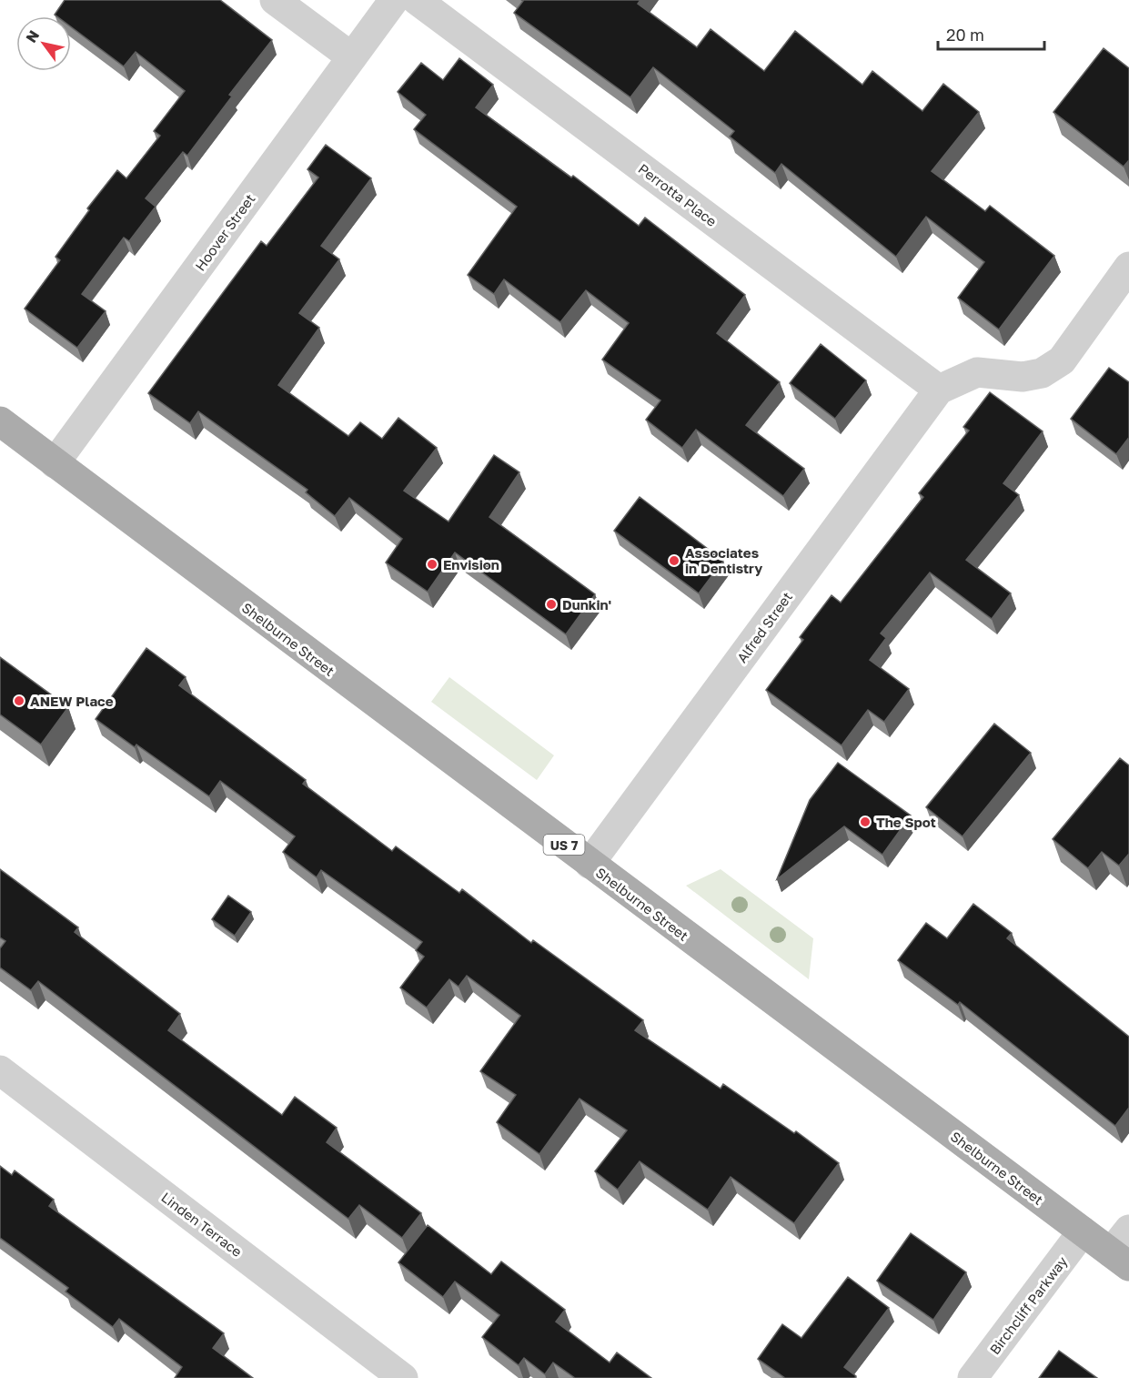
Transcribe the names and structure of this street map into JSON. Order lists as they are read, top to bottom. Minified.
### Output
{"streets":{"main road":["Shelburne Street","US 7"],"street":["Perrotta Place","Hoover Street","Alfred Street","Linden Terrace","Birchcliff Parkway"]},"crossings":[["Perrotta Place","Alfred Street"],["Hoover Street","Shelburne Street"],["Alfred Street","Shelburne Street"],["Shelburne Street","Birchcliff Parkway"]],"places":["Associates in Dentistry","Envision","Dunkin'","ANEW Place","The Spot"],"scale_bar":"20 m","north":"top left"}
